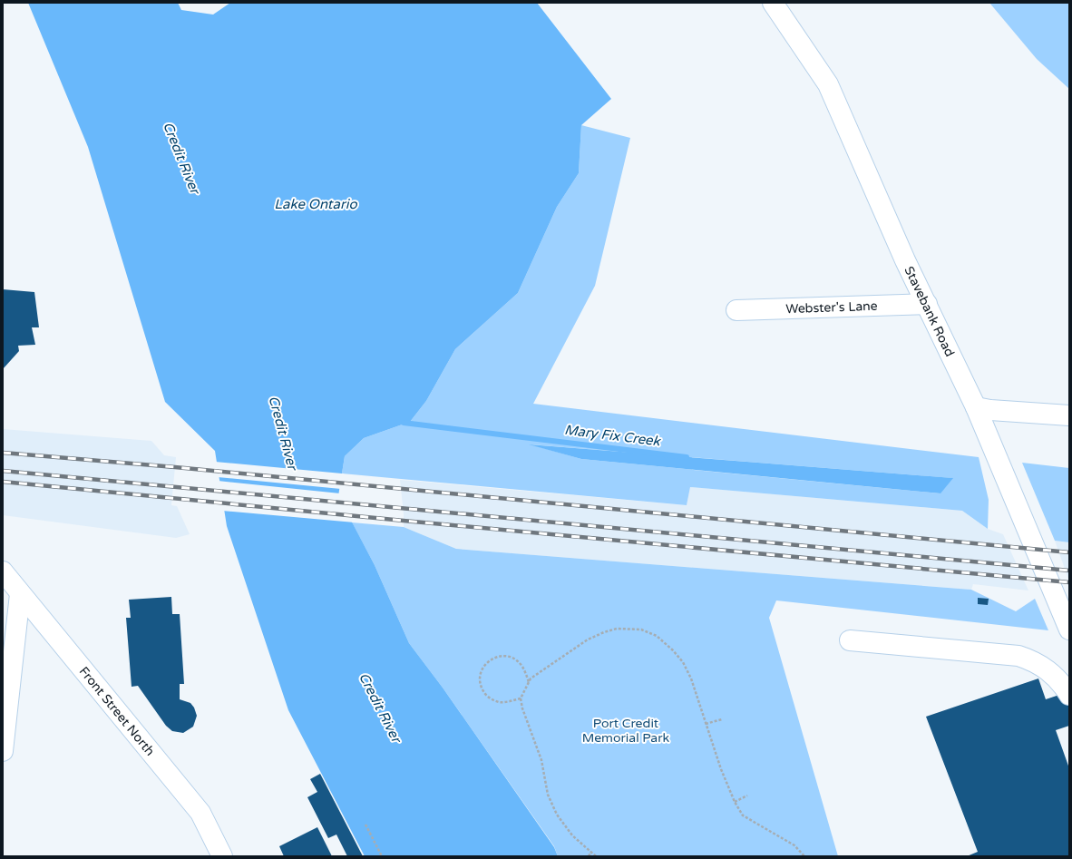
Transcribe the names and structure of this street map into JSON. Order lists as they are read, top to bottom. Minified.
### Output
{"streets":{"street":["Webster's Lane","Stavebank Road","Front Street North"]},"crossings":[["Webster's Lane","Stavebank Road"]],"water":["Credit River","Lake Ontario","Mary Fix Creek"],"parks":["Port Credit Memorial Park"]}
